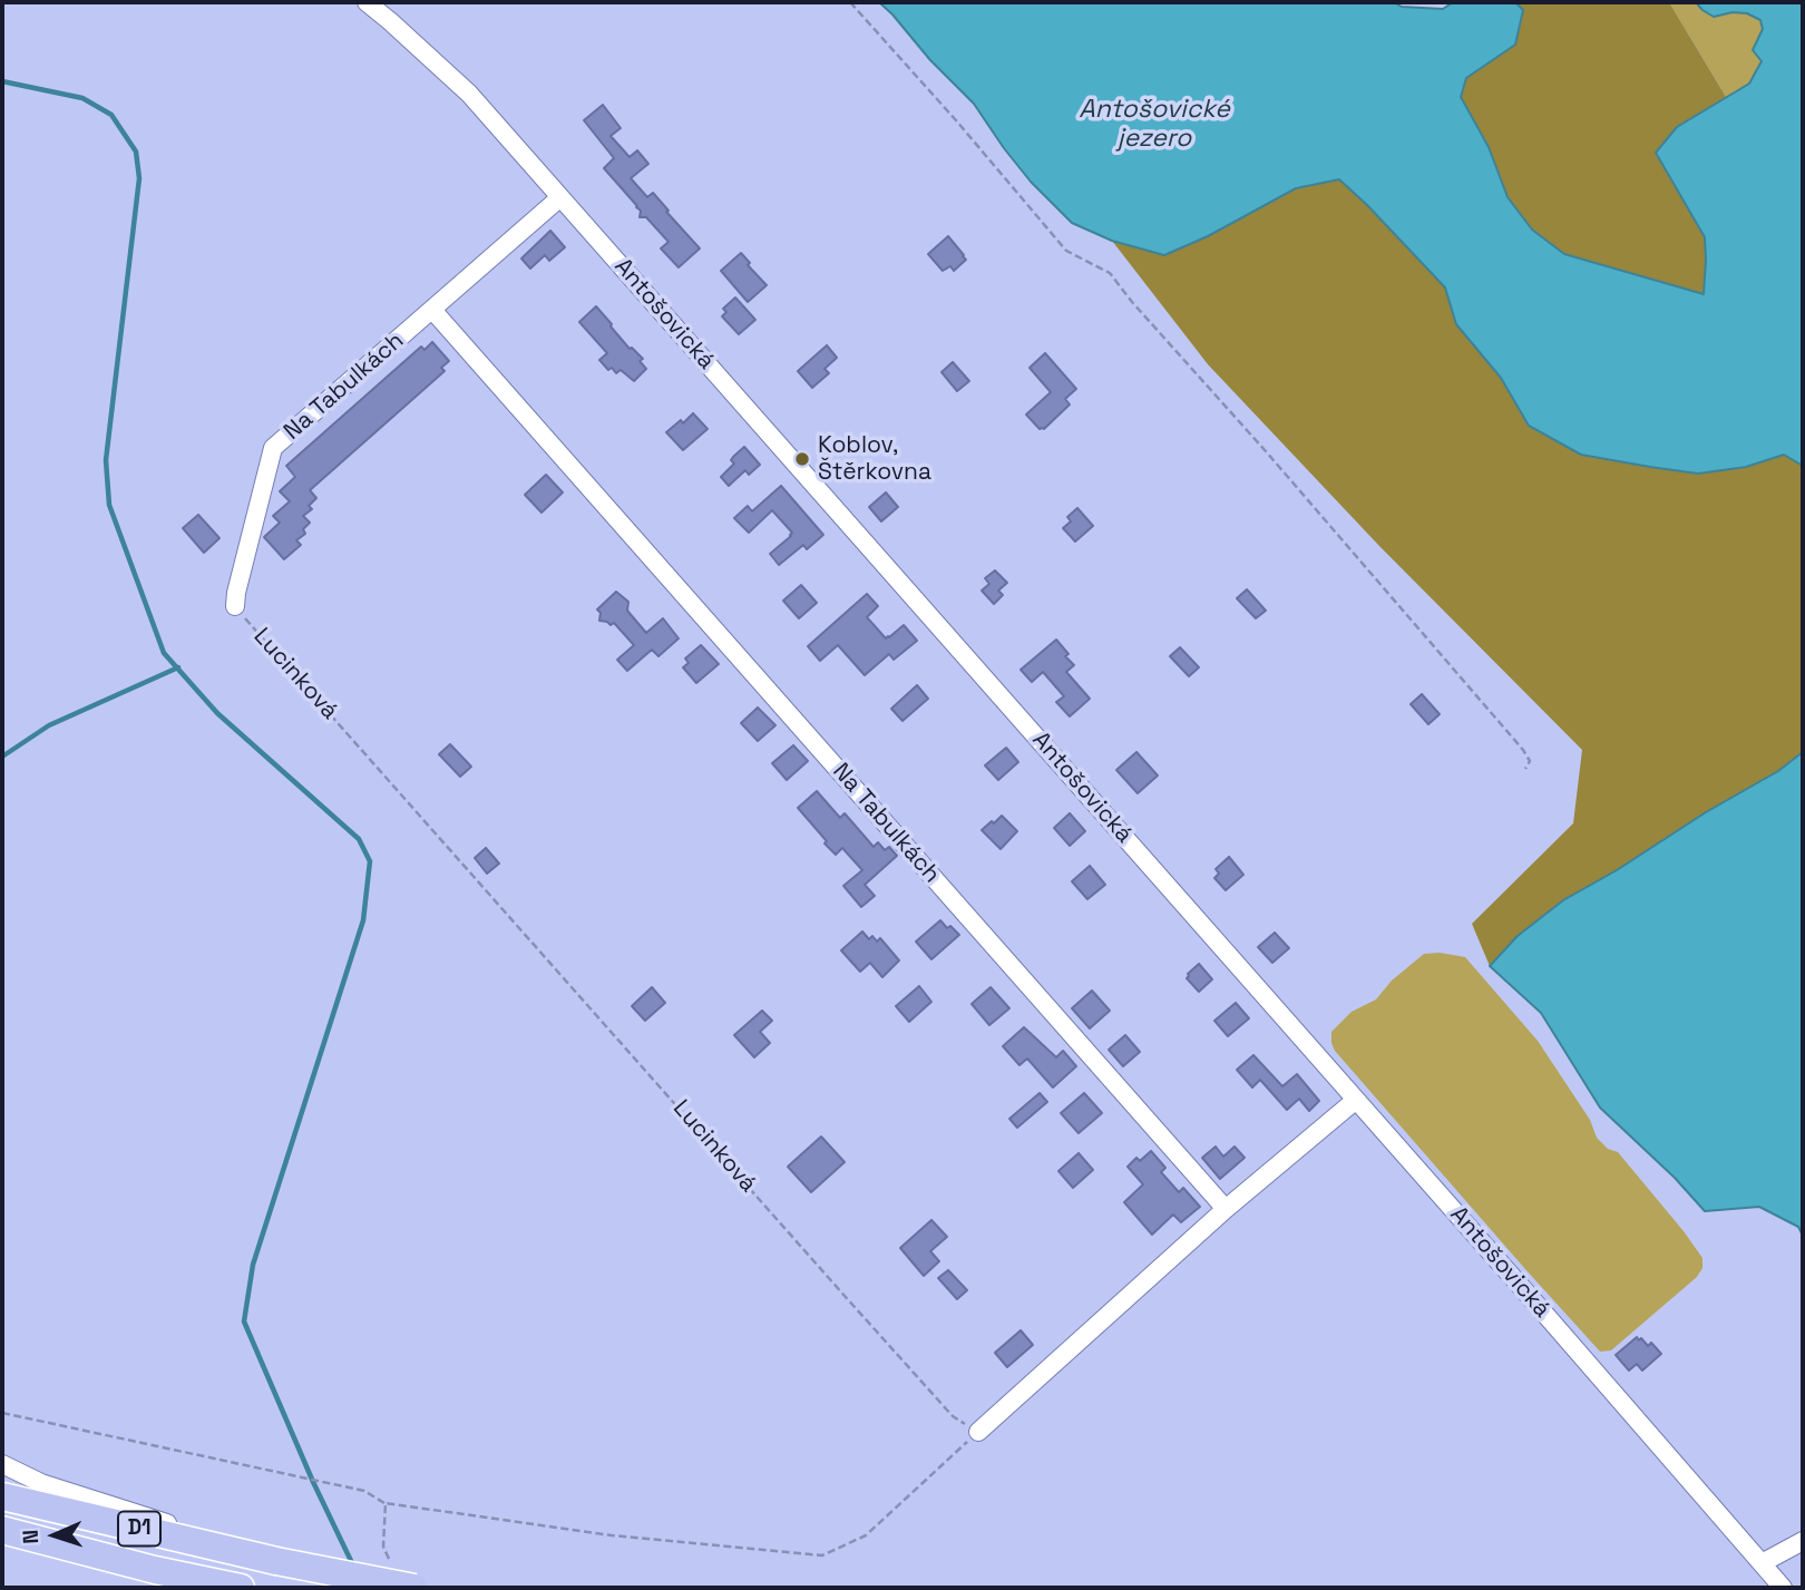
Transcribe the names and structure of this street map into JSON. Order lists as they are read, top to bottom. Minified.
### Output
{"streets":{"highway":["D1"],"street":["Antošovická","Na Tabulkách"],"path":["Lucinková"]},"crossings":[["Antošovická","Na Tabulkách"],["Na Tabulkách","Lucinková"]],"water":["Antošovické jezero"],"places":["Koblov, Štěrkovna"],"north":"left"}
